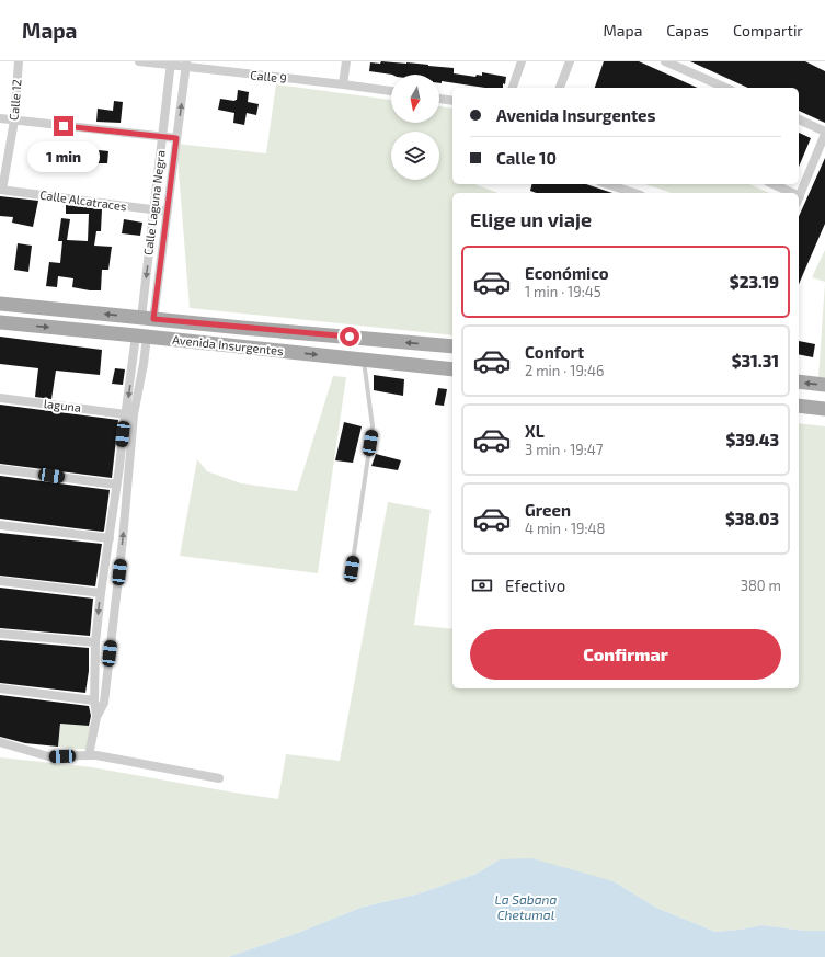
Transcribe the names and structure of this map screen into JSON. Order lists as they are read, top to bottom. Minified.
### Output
{"streets":{"main road":["Avenida Insurgentes"],"street":["Calle 9","Calle 12","Calle Alcatraces","Calle Laguna Negra","laguna"]},"crossings":[["Calle 9","Calle Laguna Negra"],["Calle 12","Calle Alcatraces"],["Calle Alcatraces","Calle Laguna Negra"],["Calle Laguna Negra","Avenida Insurgentes"]],"water":["La Sabana Chetumal"],"north":"bottom","page":{"header":"Mapa","nav":["Mapa","Capas","Compartir"],"banner":["Avenida Insurgentes","Calle 10"],"bubble":"1 min","heading":"Elige un viaje","list":[{"name":"Económico","note":"1 min · 19:45","value":"$23.19"},{"name":"Confort","note":"2 min · 19:46","value":"$31.31"},{"name":"XL","note":"3 min · 19:47","value":"$39.43"},{"name":"Green","note":"4 min · 19:48","value":"$38.03"}],"pay":["Efectivo","380 m"],"buttons":"Confirmar"}}
